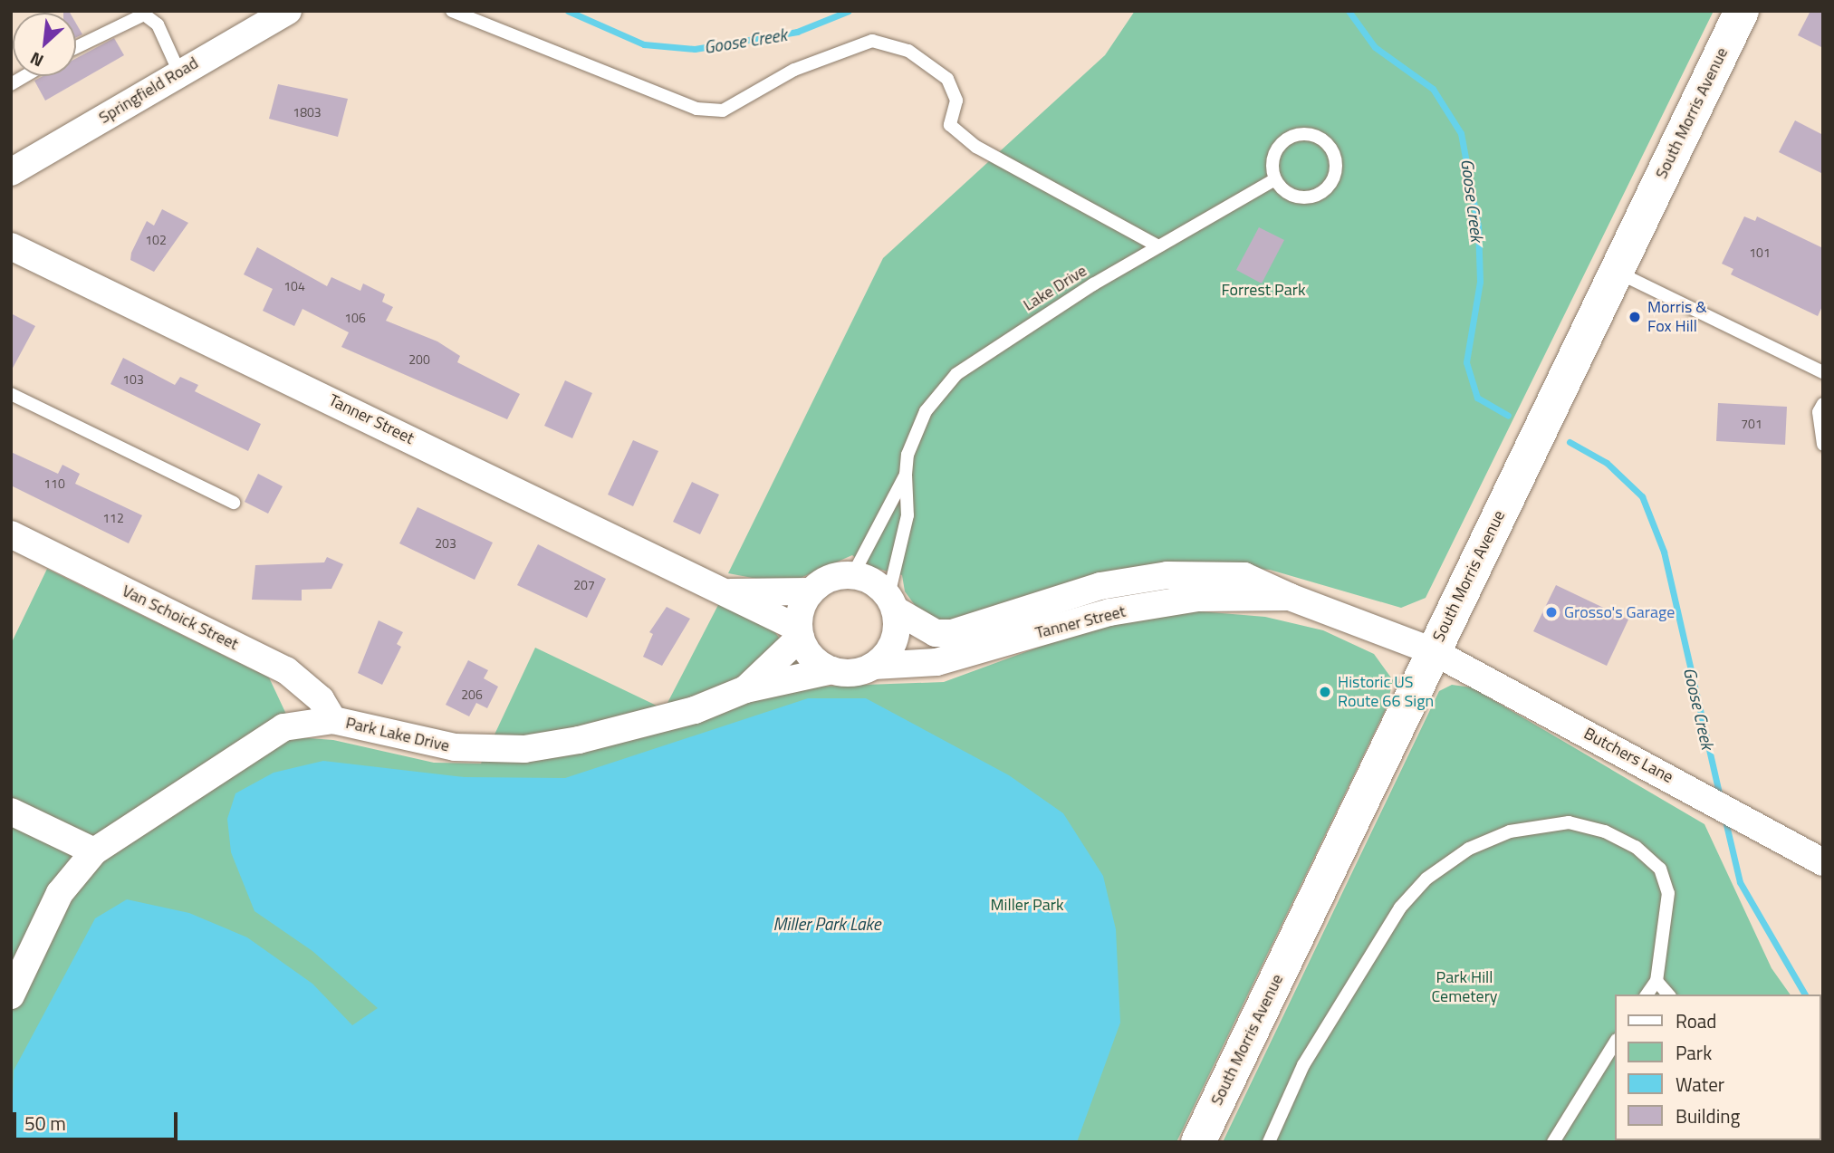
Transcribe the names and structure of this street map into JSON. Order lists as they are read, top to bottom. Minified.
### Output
{"streets":{"main road":["South Morris Avenue"],"street":["Springfield Road","Tanner Street","Van Schoick Street","Park Lake Drive","Butchers Lane"],"lane":["Lake Drive"]},"crossings":[["South Morris Avenue","Tanner Street"],["South Morris Avenue","Butchers Lane"],["Lake Drive","Tanner Street"],["Lake Drive","Park Lake Drive"],["Tanner Street","Park Lake Drive"],["Tanner Street","Butchers Lane"],["Van Schoick Street","Park Lake Drive"]],"water":["Goose Creek","Miller Park Lake"],"parks":["Forrest Park","Miller Park","Park Hill Cemetery"],"places":["Morris & Fox Hill","Grosso's Garage","Historic US Route 66 Sign"],"house_numbers":["1803","102","101","104","106","200","103","701","110","112","203","207","206"],"legend":["Road","Park","Water","Building"],"scale_bar":"50 m","north":"bottom left"}
